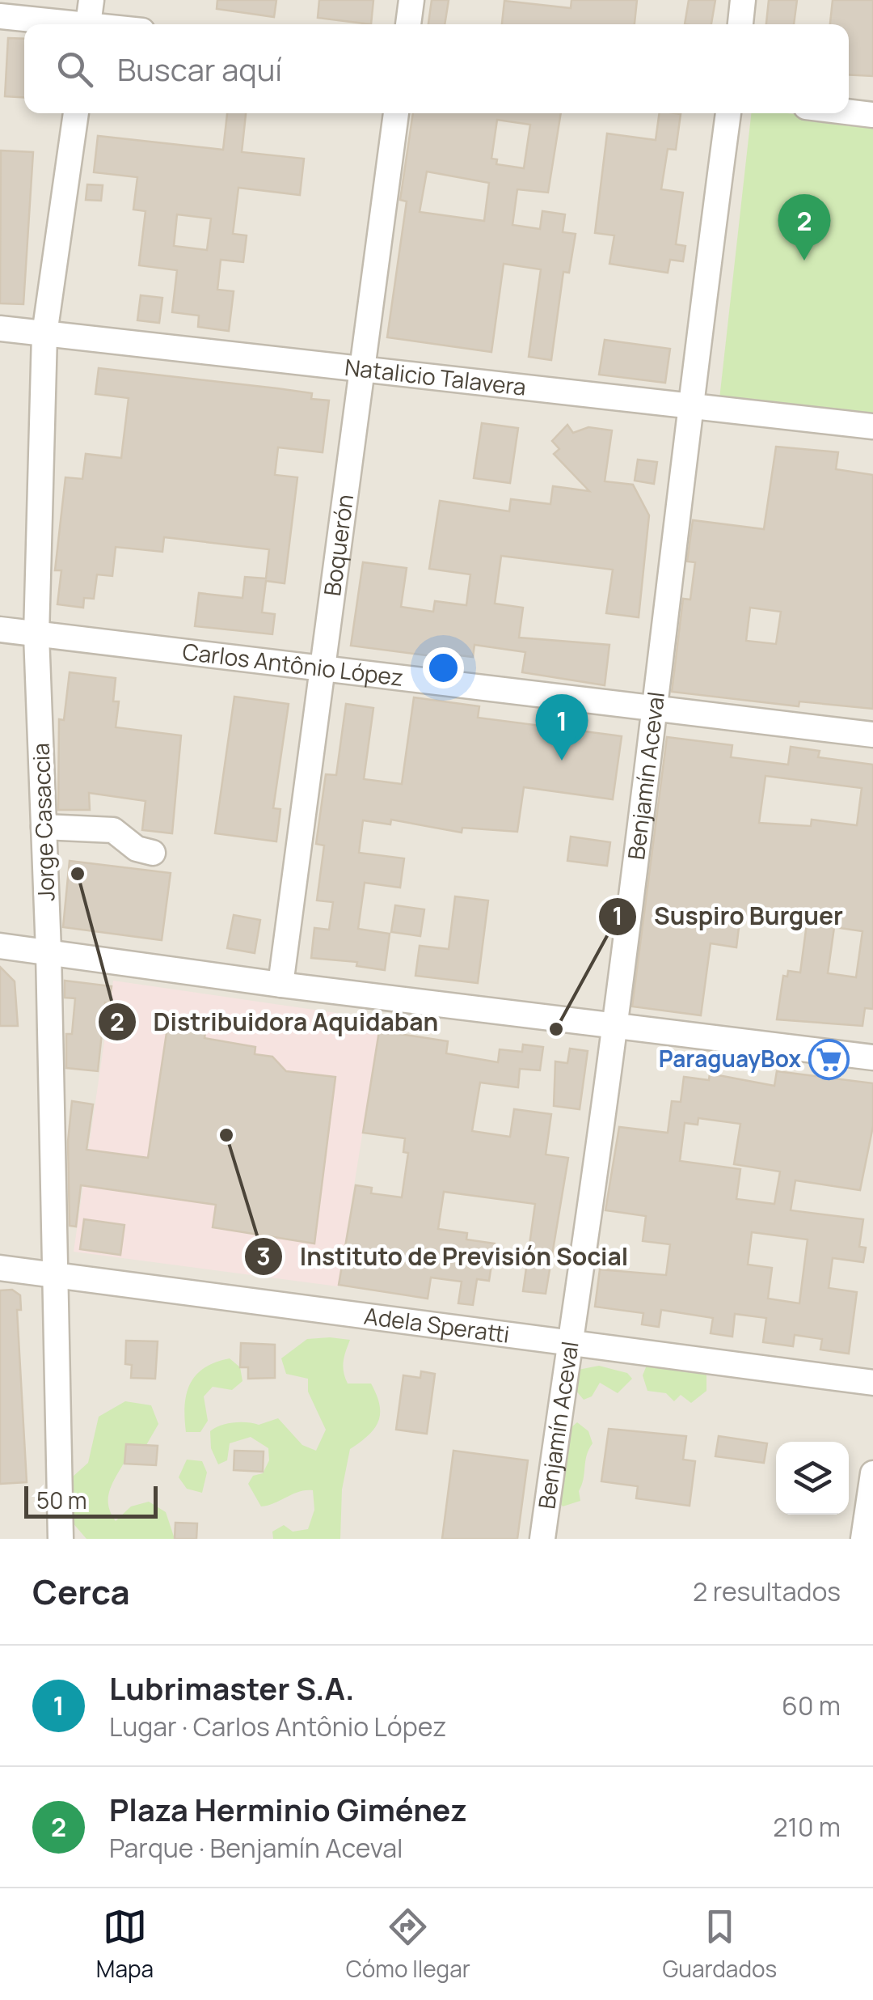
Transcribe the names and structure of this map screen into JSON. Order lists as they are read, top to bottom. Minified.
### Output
{"streets":{"street":["Natalicio Talavera","Boquerón","Carlos Antônio López","Benjamín Aceval","Jorge Casaccia","Adela Speratti"]},"crossings":[["Natalicio Talavera","Boquerón"],["Natalicio Talavera","Benjamín Aceval"],["Natalicio Talavera","Jorge Casaccia"],["Boquerón","Carlos Antônio López"],["Carlos Antônio López","Benjamín Aceval"],["Carlos Antônio López","Jorge Casaccia"],["Benjamín Aceval","Adela Speratti"],["Jorge Casaccia","Adela Speratti"]],"places":{"other":["Distribuidora Aquidaban","Suspiro Burguer","Instituto de Previsión Social"],"supermarket":["ParaguayBox"]},"scale_bar":"50 m","page":{"search":"Buscar aquí","pins":["2","1"],"scale":"50 m","heading":["Cerca","2 resultados"],"list":[{"mark":"1","name":"Lubrimaster S.A.","note":"Lugar · Carlos Antônio López","value":"60 m"},{"mark":"2","name":"Plaza Herminio Giménez","note":"Parque · Benjamín Aceval","value":"210 m"}],"nav":["Mapa","Cómo llegar","Guardados"]}}
